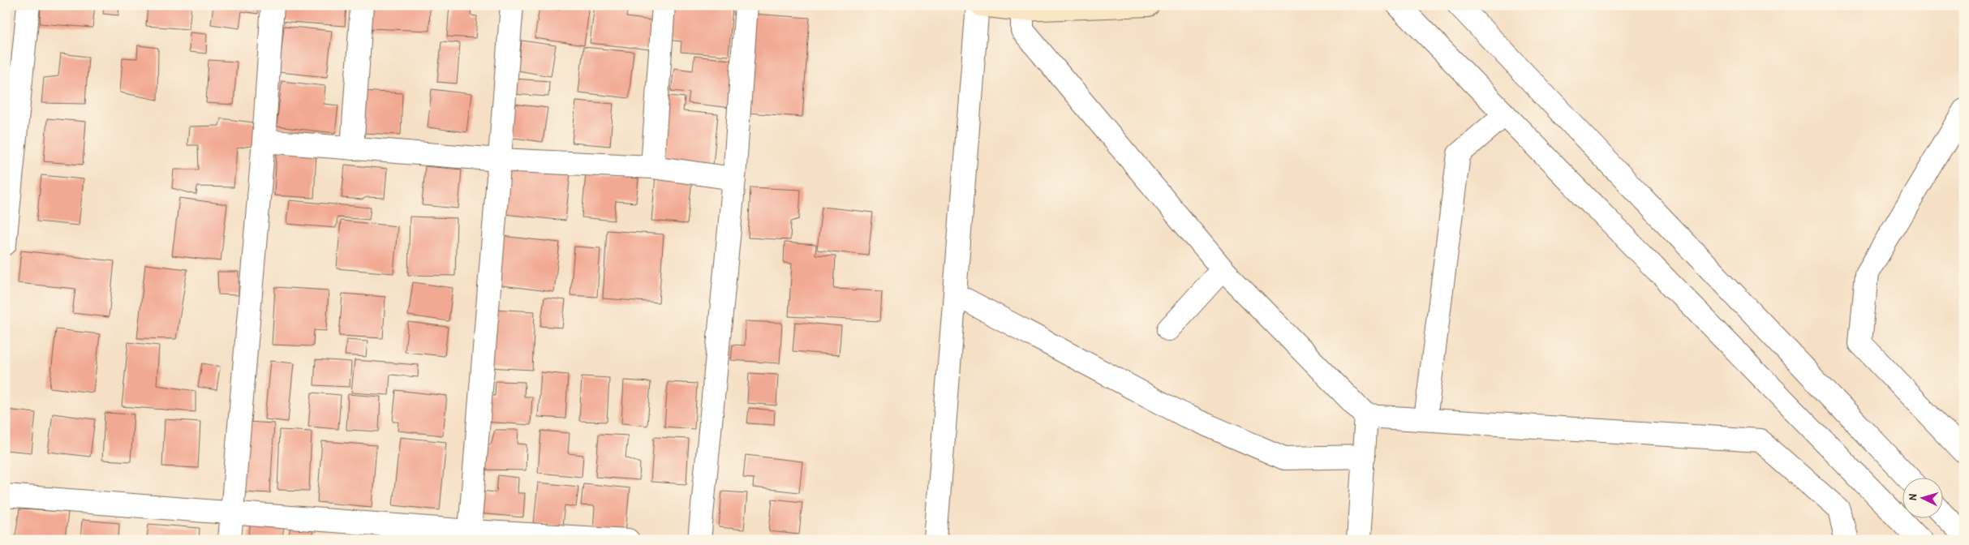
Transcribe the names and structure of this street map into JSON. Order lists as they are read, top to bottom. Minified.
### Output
{"north":"left"}
